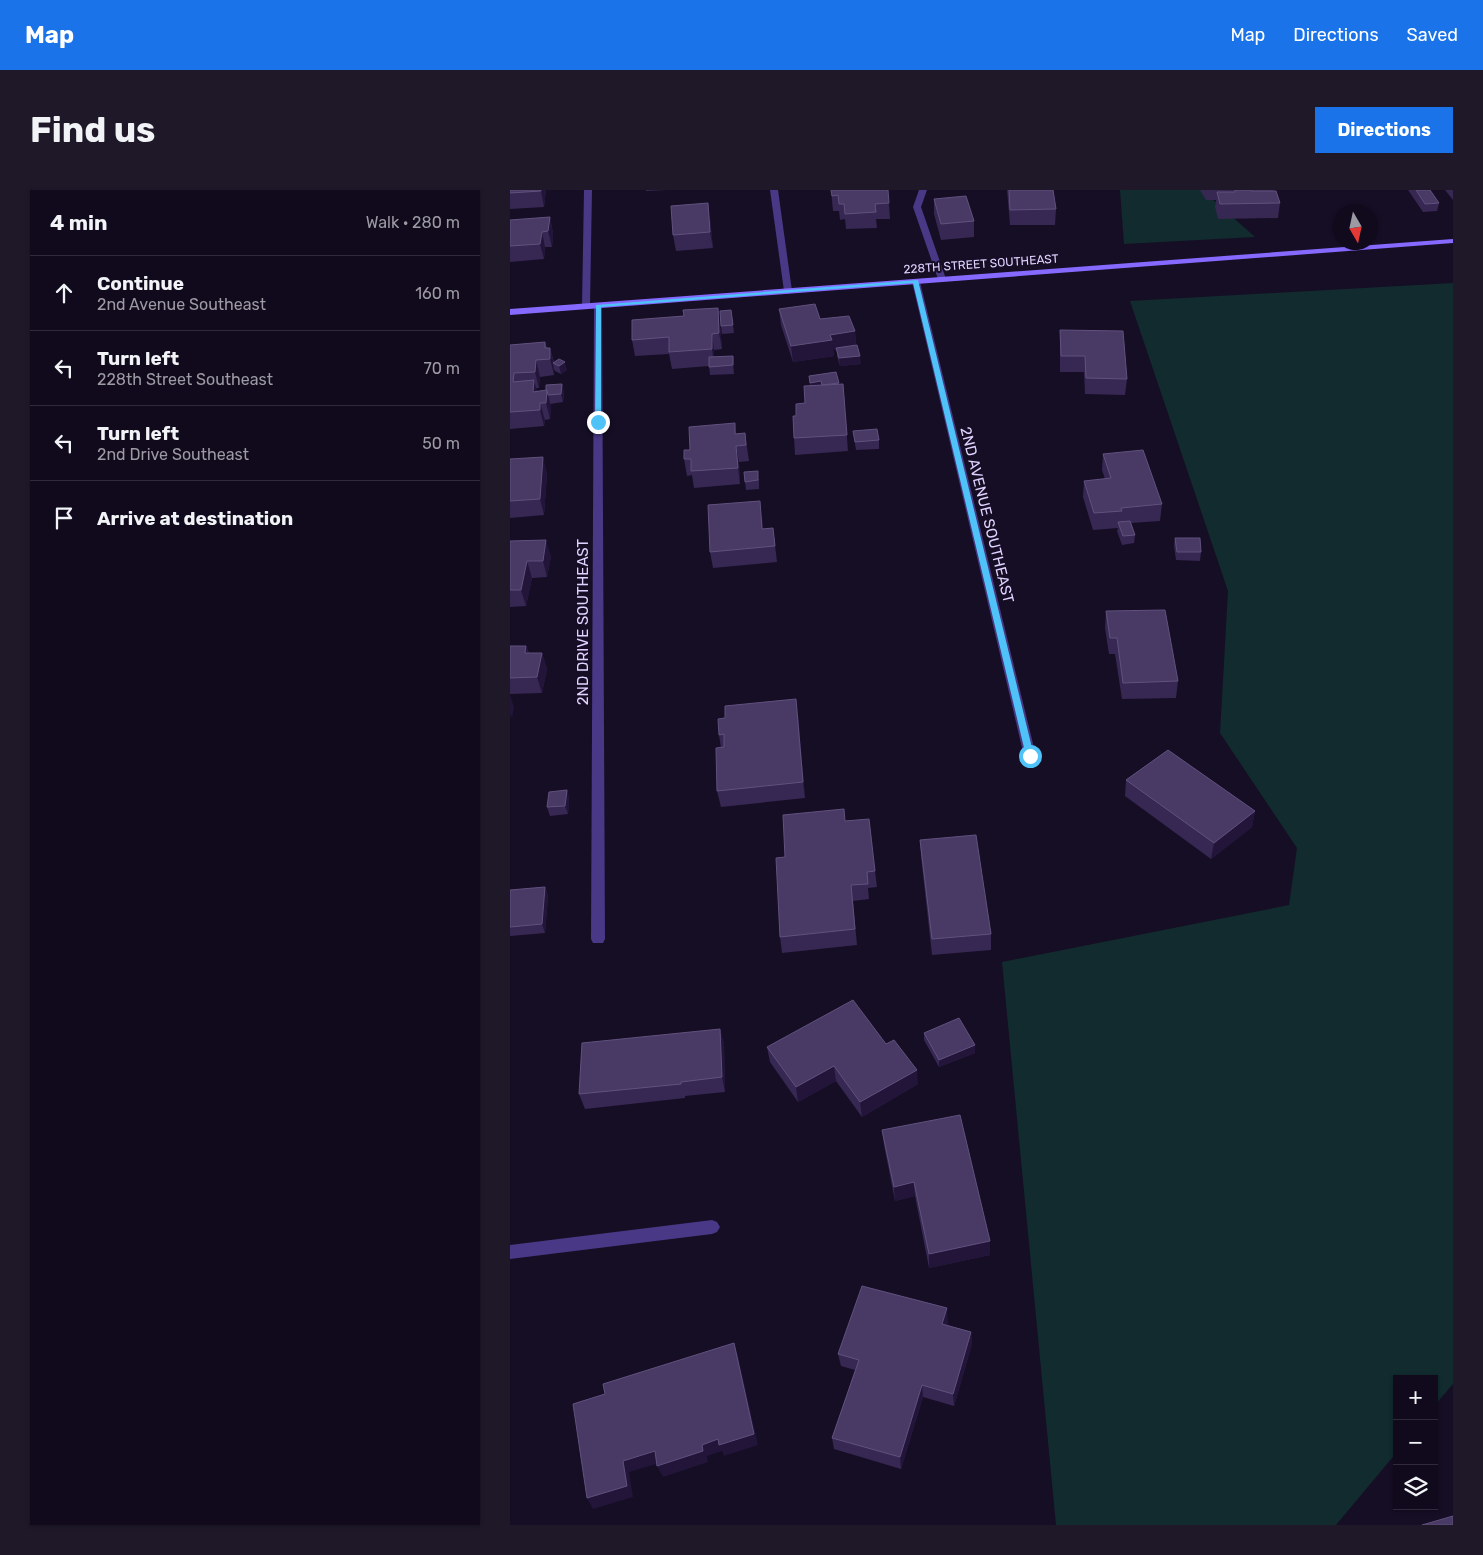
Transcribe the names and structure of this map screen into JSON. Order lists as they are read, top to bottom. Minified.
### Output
{"streets":{"main road":["228TH STREET SOUTHEAST"],"street":["2ND AVENUE SOUTHEAST","2ND DRIVE SOUTHEAST"]},"crossings":[["228TH STREET SOUTHEAST","2ND AVENUE SOUTHEAST"],["228TH STREET SOUTHEAST","2ND DRIVE SOUTHEAST"]],"north":"bottom","page":{"header":"Map","nav":["Map","Directions","Saved"],"buttons":"Directions","title":"Find us","heading":["4 min","Walk · 280 m"],"list":[["Continue","2nd Avenue Southeast","160 m"],["Turn left","228th Street Southeast","70 m"],["Turn left","2nd Drive Southeast","50 m"],"Arrive at destination"],"map_buttons":["+","−"]}}
